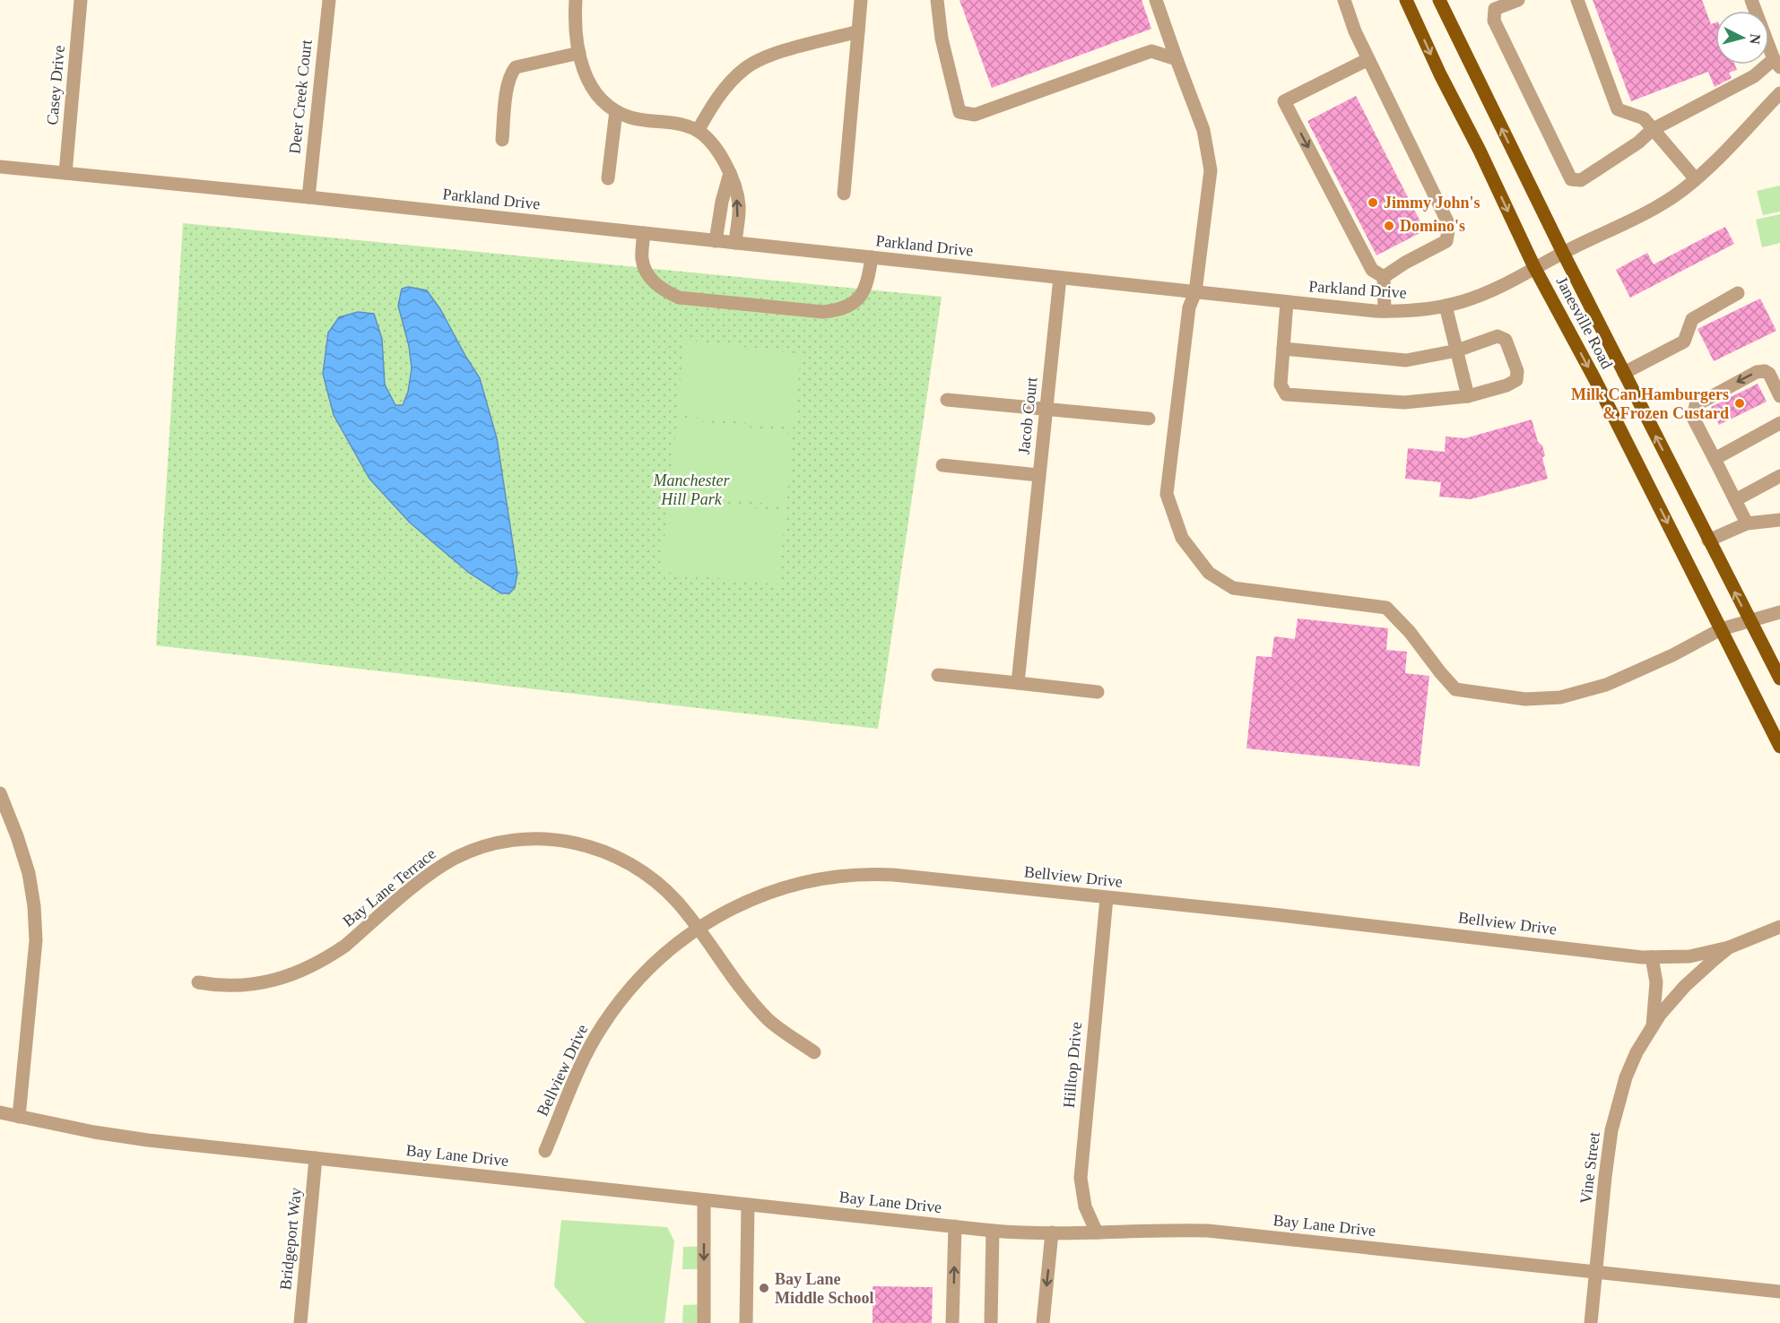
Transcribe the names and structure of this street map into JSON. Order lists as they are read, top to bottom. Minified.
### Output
{"streets":{"main road":["Janesville Road"],"street":["Casey Drive","Deer Creek Court","Parkland Drive","Jacob Court","Bellview Drive","Bay Lane Terrace","Hilltop Drive","Bay Lane Drive","Vine Street","Bridgeport Way"]},"crossings":[["Casey Drive","Parkland Drive"],["Deer Creek Court","Parkland Drive"],["Parkland Drive","Janesville Road"],["Parkland Drive","Jacob Court"],["Bellview Drive","Bay Lane Terrace"],["Bellview Drive","Hilltop Drive"],["Bellview Drive","Vine Street"],["Hilltop Drive","Bay Lane Drive"],["Bay Lane Drive","Vine Street"],["Bay Lane Drive","Bridgeport Way"]],"parks":["Manchester Hill Park"],"places":["Jimmy John's","Domino's","Milk Can Hamburgers & Frozen Custard","Bay Lane Middle School"],"north":"right"}
